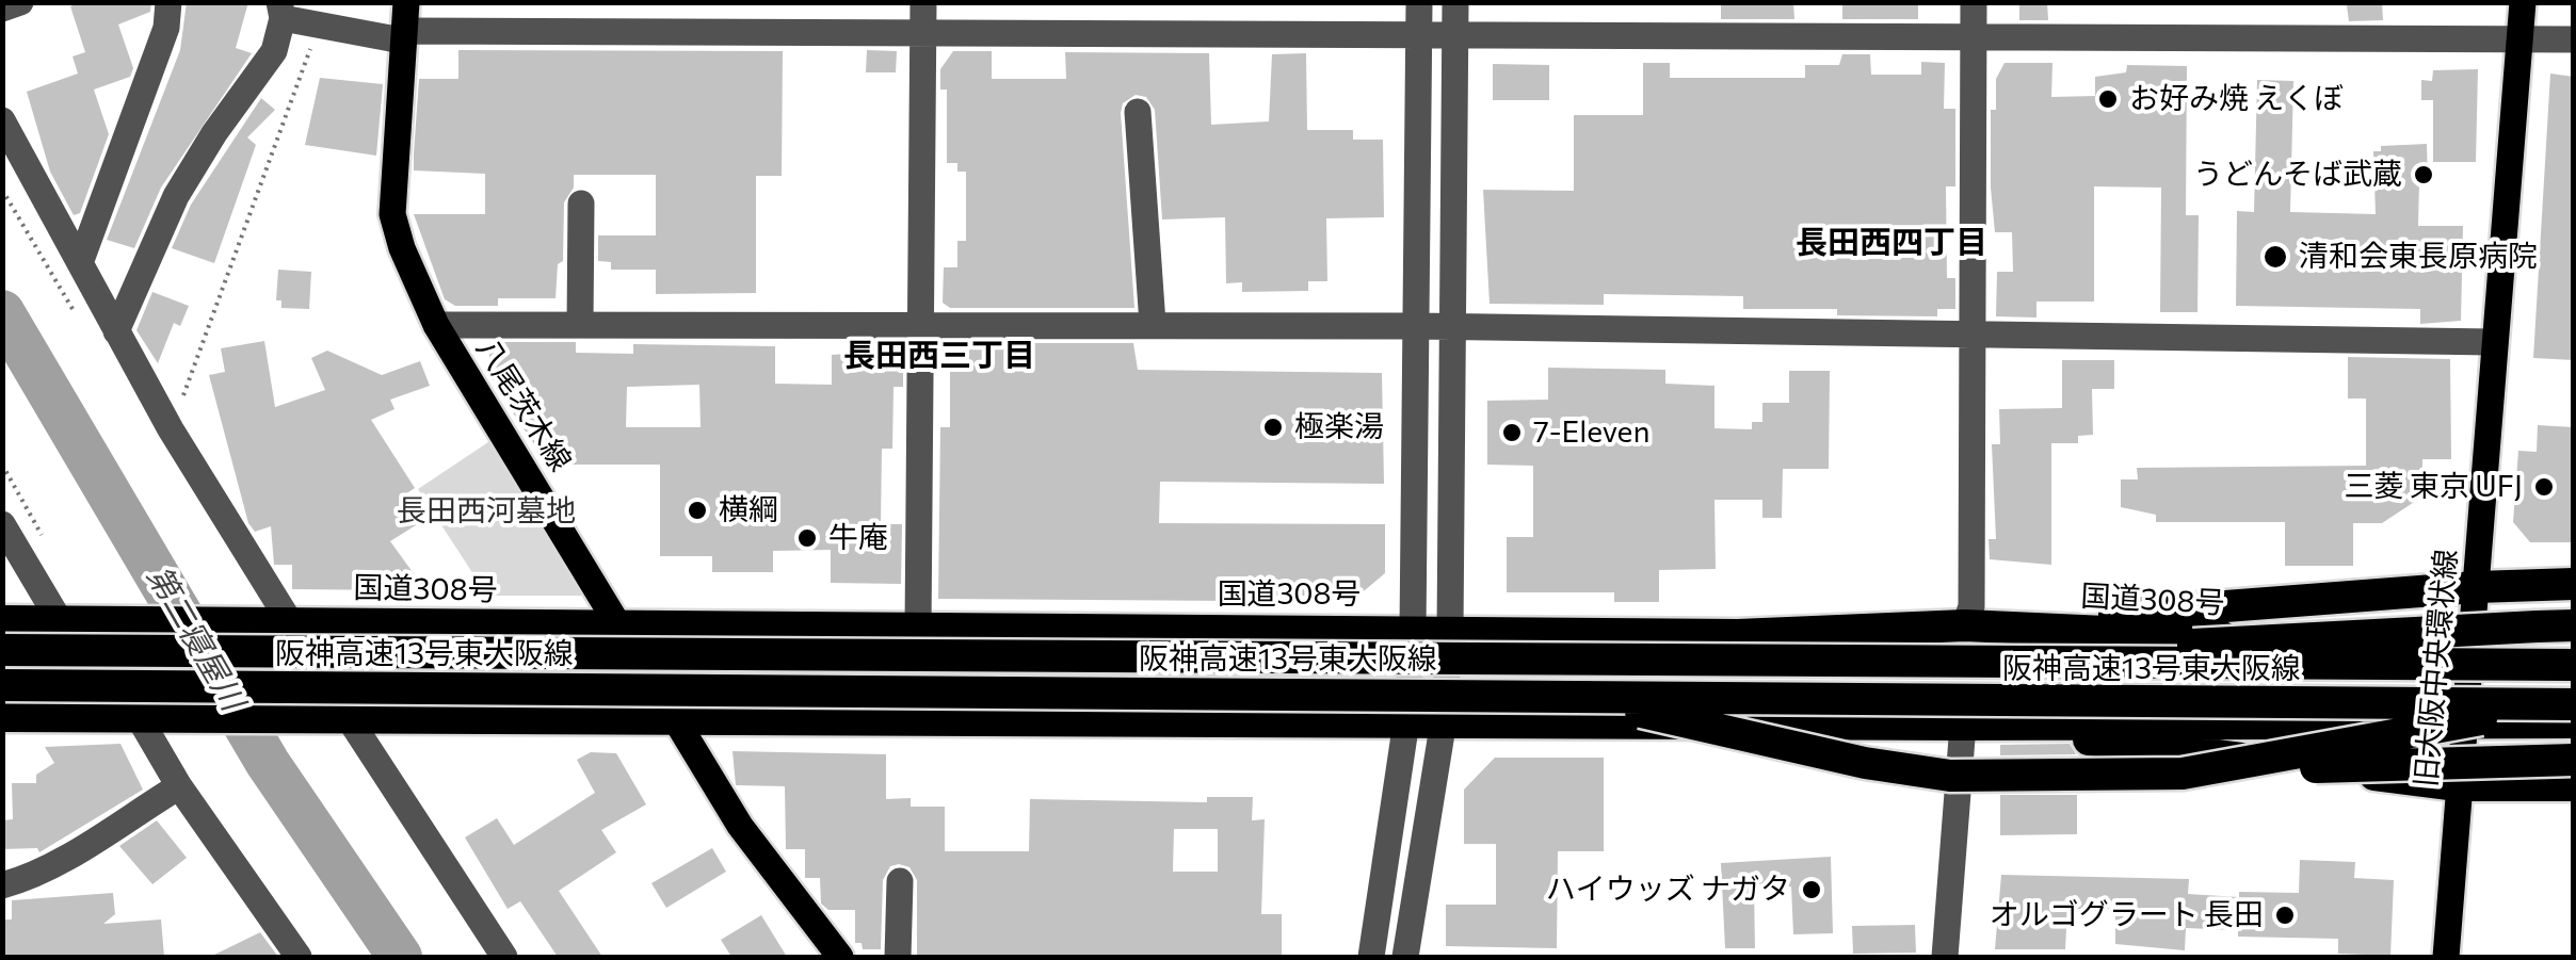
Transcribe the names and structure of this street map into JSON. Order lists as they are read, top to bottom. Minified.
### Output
{"streets":{"highway":["国道308号","阪神高速13号東大阪線"],"main road":["八尾茨木線","旧大阪中央環状線"]},"crossings":[["八尾茨木線","国道308号"],["国道308号","旧大阪中央環状線"]],"districts":["長田西四丁目","長田西三丁目"],"water":["第二寝屋川"],"parks":["長田西河墓地"],"places":["お好み焼 えくぼ","うどんそば武蔵","清和会東長原病院","極楽湯","7-Eleven","三菱 東京 UFJ","横綱","牛庵","ハイウッズ ナガタ","オルゴグラート 長田"]}
